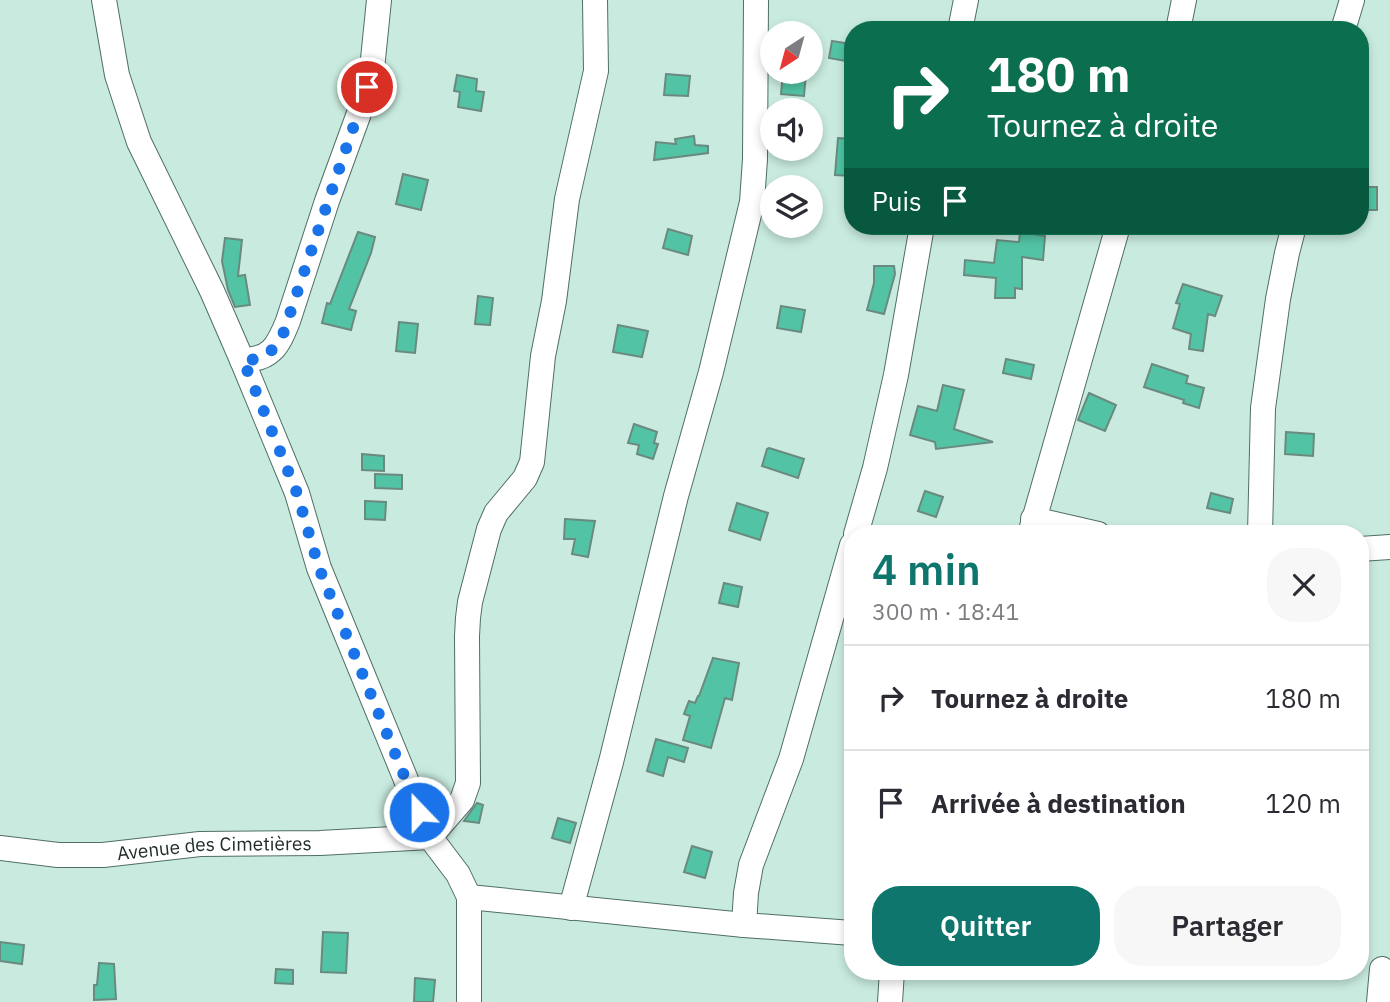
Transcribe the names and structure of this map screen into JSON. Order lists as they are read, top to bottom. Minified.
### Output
{"streets":{"street":["Avenue des Cimetières"]},"north":"bottom left","page":{"turn":["180 m","Tournez à droite"],"then":"Puis","heading":["4 min","300 m · 18:41"],"list":[{"name":"Tournez à droite","value":"180 m"},{"name":"Arrivée à destination","value":"120 m"}],"buttons":["Quitter","Partager"]}}
